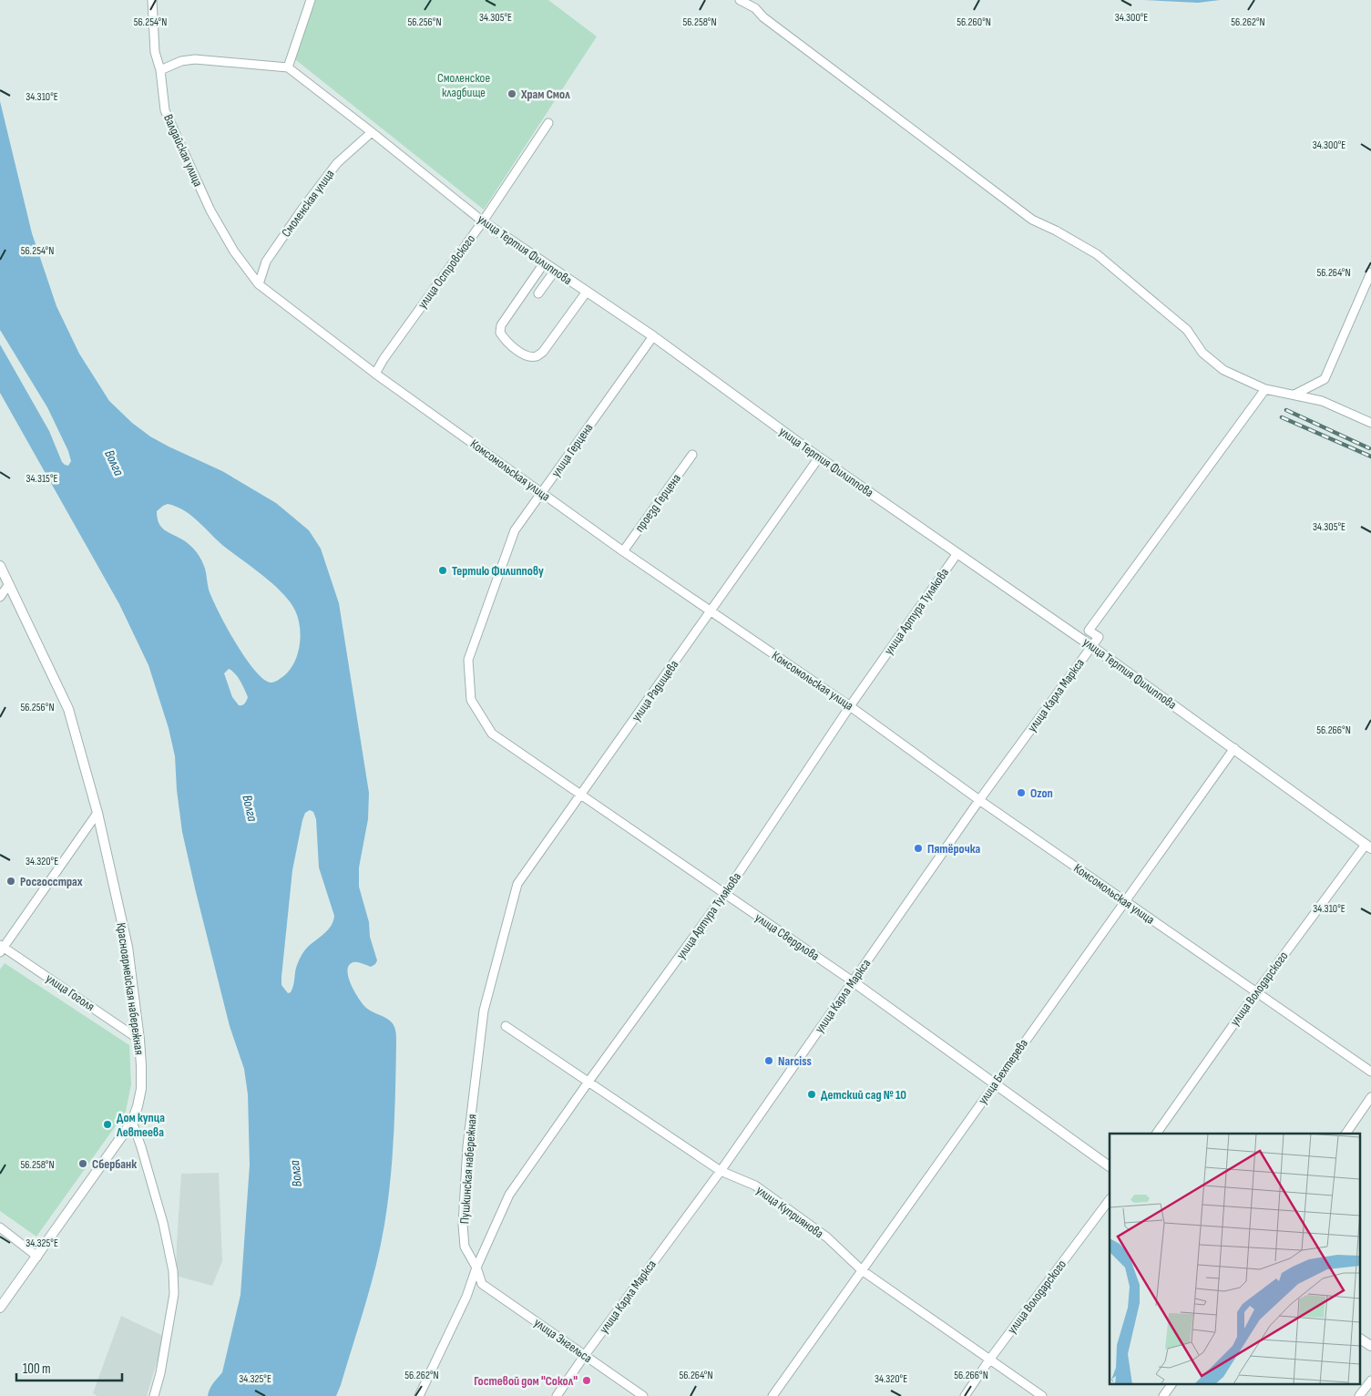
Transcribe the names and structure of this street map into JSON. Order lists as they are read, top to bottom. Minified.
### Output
{"streets":{"street":["Валдайская улица","Смоленская улица","улица Тертия Филиппова","улица Островского","улица Герцена","Комсомольская улица","проезд Герцена","улица Артура Тулякова","улица Радищева","улица Карла Маркса","улица Свердлова","Красноармейская набережная","улица Володарского","улица Гоголя","улица Бехтерева","Пушкинская набережная","улица Куприянова","улица Энгельса"]},"crossings":[["Валдайская улица","Смоленская улица"],["Валдайская улица","Комсомольская улица"],["Смоленская улица","улица Тертия Филиппова"],["Смоленская улица","Комсомольская улица"],["улица Тертия Филиппова","улица Островского"],["улица Тертия Филиппова","улица Герцена"],["улица Тертия Филиппова","улица Артура Тулякова"],["улица Тертия Филиппова","улица Радищева"],["улица Тертия Филиппова","улица Карла Маркса"],["улица Тертия Филиппова","улица Володарского"],["улица Тертия Филиппова","улица Бехтерева"],["улица Островского","Комсомольская улица"],["улица Герцена","Комсомольская улица"],["улица Герцена","улица Свердлова"],["Комсомольская улица","проезд Герцена"],["Комсомольская улица","улица Артура Тулякова"],["Комсомольская улица","улица Радищева"],["Комсомольская улица","улица Карла Маркса"],["Комсомольская улица","улица Володарского"],["Комсомольская улица","улица Бехтерева"],["улица Артура Тулякова","улица Свердлова"],["улица Артура Тулякова","Пушкинская набережная"],["улица Артура Тулякова","улица Куприянова"],["улица Артура Тулякова","улица Энгельса"],["улица Радищева","улица Свердлова"],["улица Радищева","Пушкинская набережная"],["улица Карла Маркса","улица Свердлова"],["улица Карла Маркса","улица Куприянова"],["улица Карла Маркса","улица Энгельса"],["улица Свердлова","улица Бехтерева"],["Красноармейская набережная","улица Гоголя"],["улица Володарского","улица Куприянова"],["улица Бехтерева","улица Куприянова"],["Пушкинская набережная","улица Энгельса"]],"water":["Волга"],"parks":["Смоленское кладбище"],"places":["Храм Смол","Тертию Филиппову","Ozon","Пятёрочка","Росгосстрах","Narciss","Детский сад № 10","Дом купца Левтеева","Сбербанк","Гостевой дом \"Сокол\""],"scale_bar":"100 m","coordinates":["34.305°E","34.300°E","56.254°N","56.256°N","56.260°N","56.262°N","56.258°N","34.310°E","56.264°N","34.315°E","56.266°N","34.320°E","34.325°E"]}
